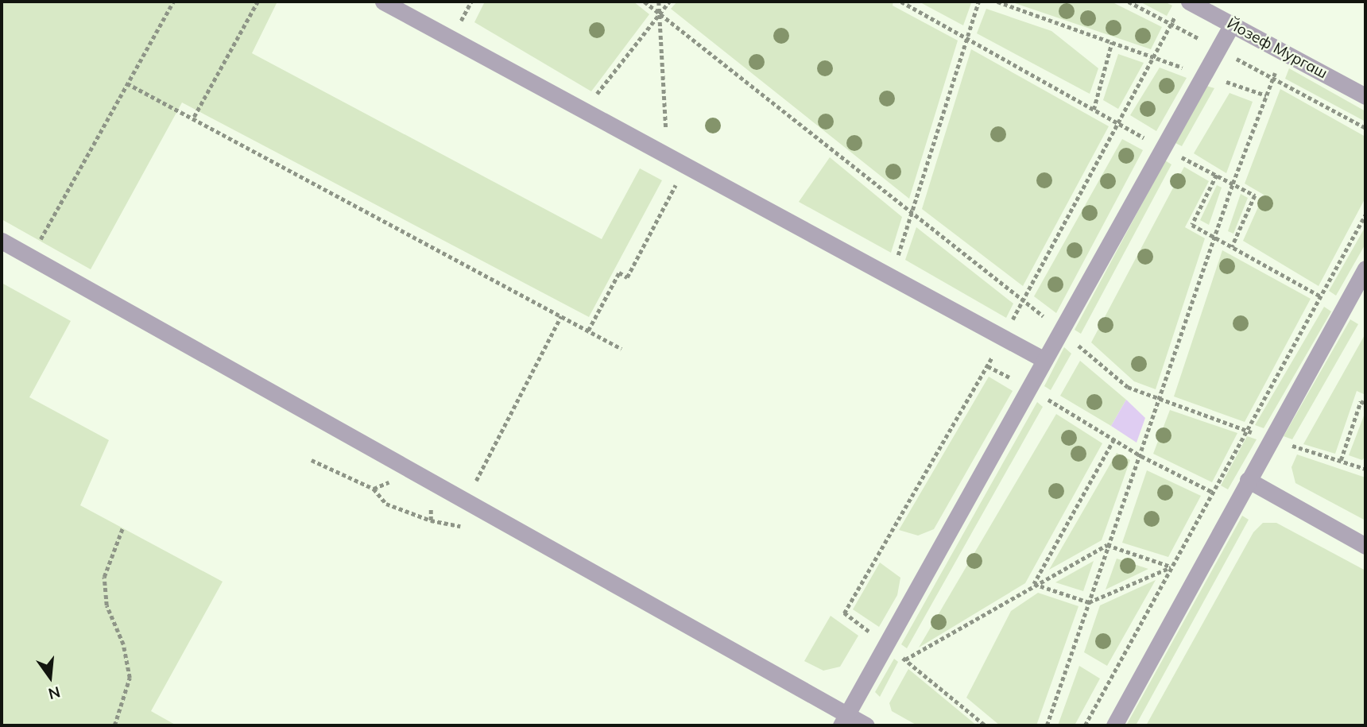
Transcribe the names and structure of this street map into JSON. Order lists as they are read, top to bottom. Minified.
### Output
{"streets":{"lane":["Йозеф Мургаш"]},"north":"bottom"}
